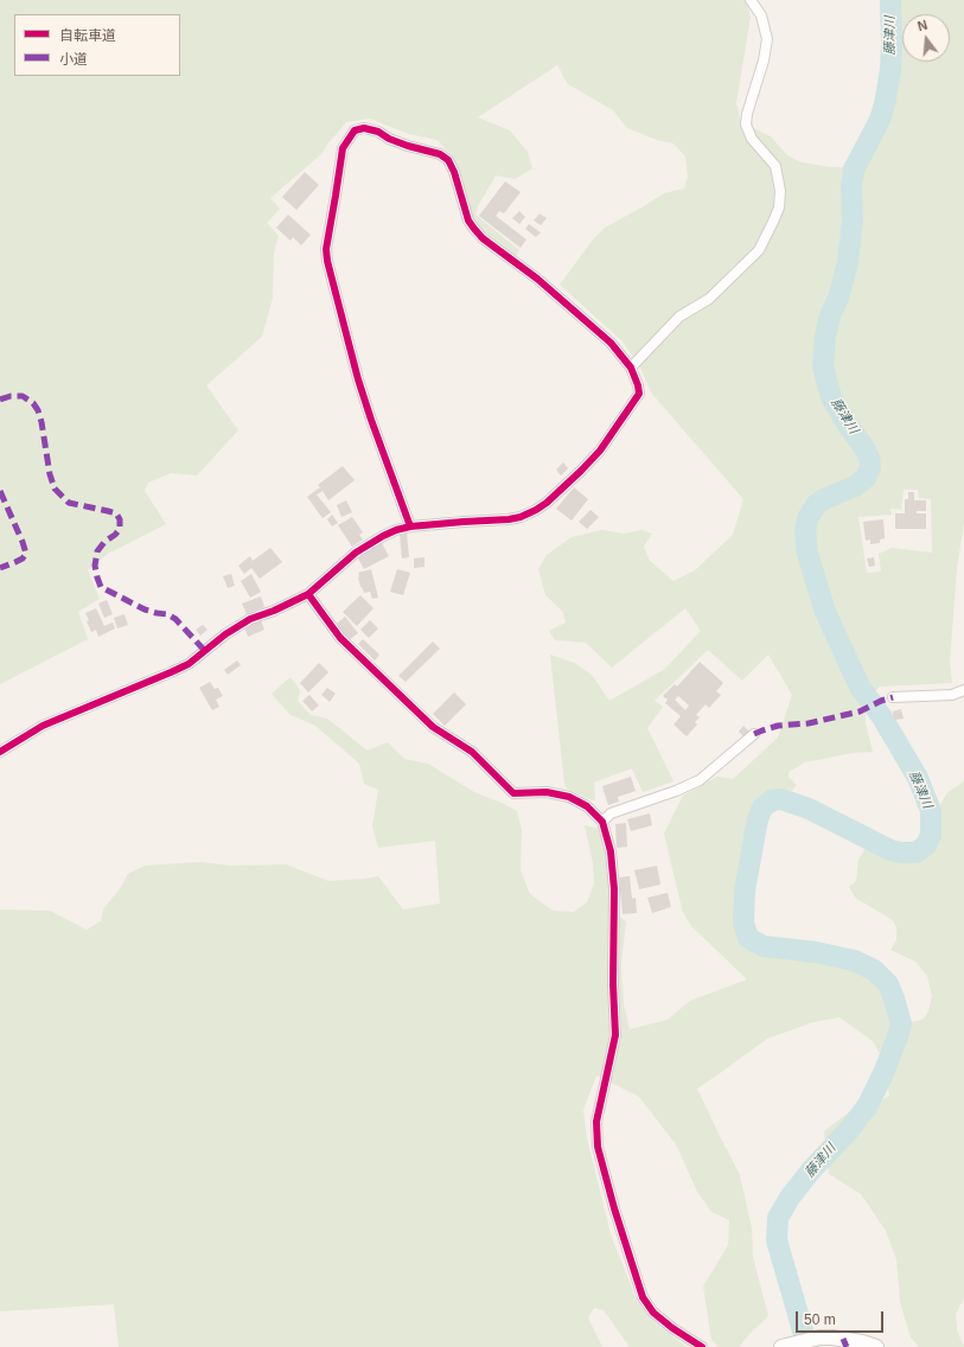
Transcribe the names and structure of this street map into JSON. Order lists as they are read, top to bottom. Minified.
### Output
{"water":["藤津川"],"legend":["自転車道","小道"],"scale_bar":"50 m","north":"top"}
